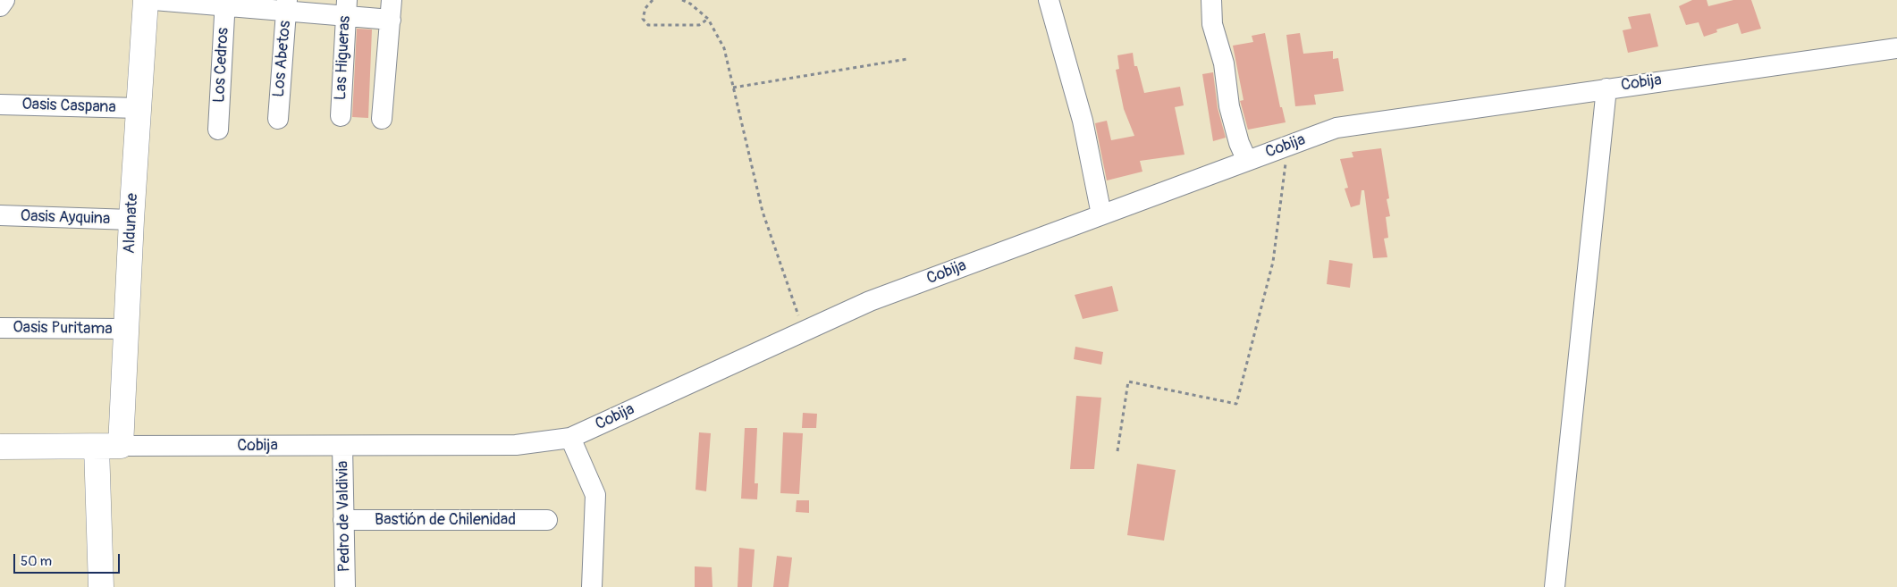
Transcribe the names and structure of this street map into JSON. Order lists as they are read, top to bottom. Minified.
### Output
{"streets":{"main road":["Cobija","Aldunate"],"street":["Las Higueras","Los Abetos","Los Cedros","Oasis Caspana","Oasis Ayquina","Oasis Puritama","Pedro de Valdivia","Bastión de Chilenidad"]},"crossings":[["Cobija","Aldunate"],["Cobija","Pedro de Valdivia"],["Oasis Caspana","Aldunate"],["Oasis Ayquina","Aldunate"],["Aldunate","Oasis Puritama"],["Pedro de Valdivia","Bastión de Chilenidad"]],"scale_bar":"50 m"}
